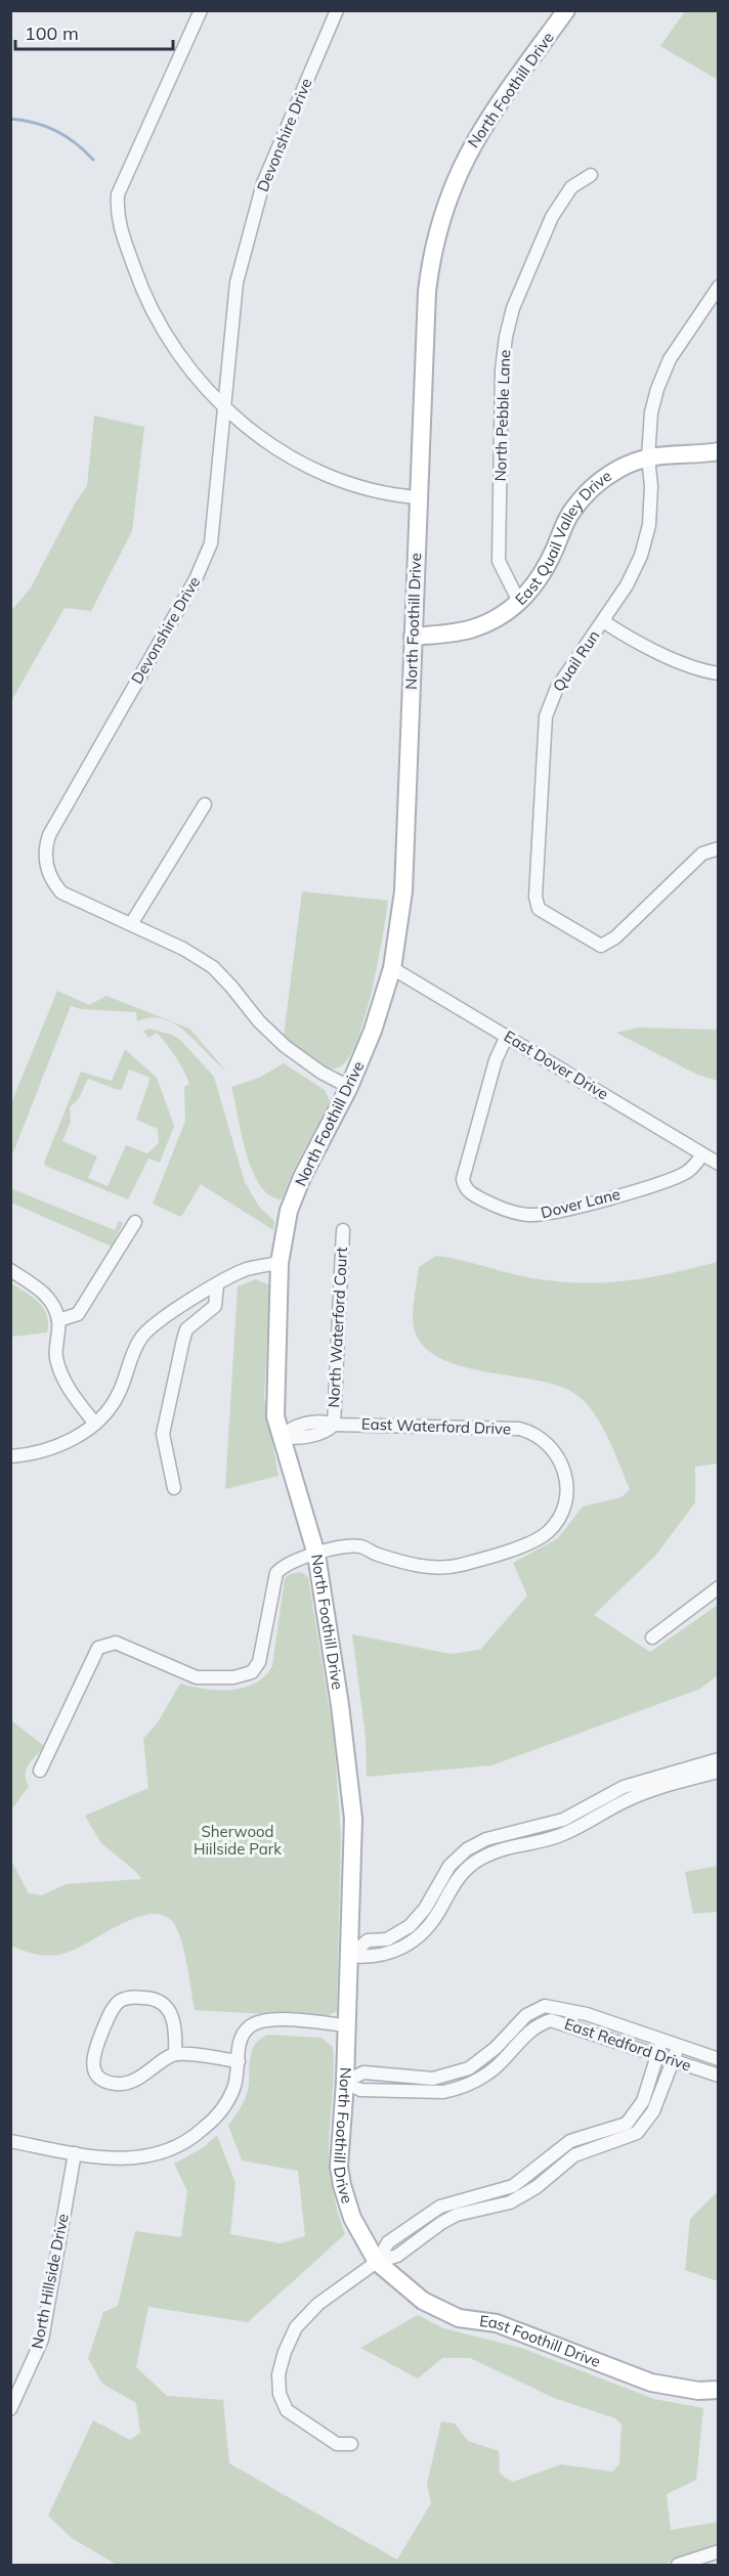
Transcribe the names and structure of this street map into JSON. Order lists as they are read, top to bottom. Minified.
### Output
{"streets":{"street":["North Foothill Drive","Devonshire Drive","North Pebble Lane","East Quail Valley Drive","Quail Run","East Dover Drive","Dover Lane","North Waterford Court","East Waterford Drive","East Redford Drive","North Hillside Drive","East Foothill Drive"]},"crossings":[["North Foothill Drive","Devonshire Drive"],["North Foothill Drive","East Quail Valley Drive"],["North Foothill Drive","East Dover Drive"],["North Foothill Drive","East Waterford Drive"],["North Foothill Drive","East Redford Drive"],["North Foothill Drive","East Foothill Drive"],["North Pebble Lane","East Quail Valley Drive"],["East Quail Valley Drive","Quail Run"],["East Dover Drive","Dover Lane"],["North Waterford Court","East Waterford Drive"]],"parks":["Sherwood Hiilside Park"],"scale_bar":"100 m"}
